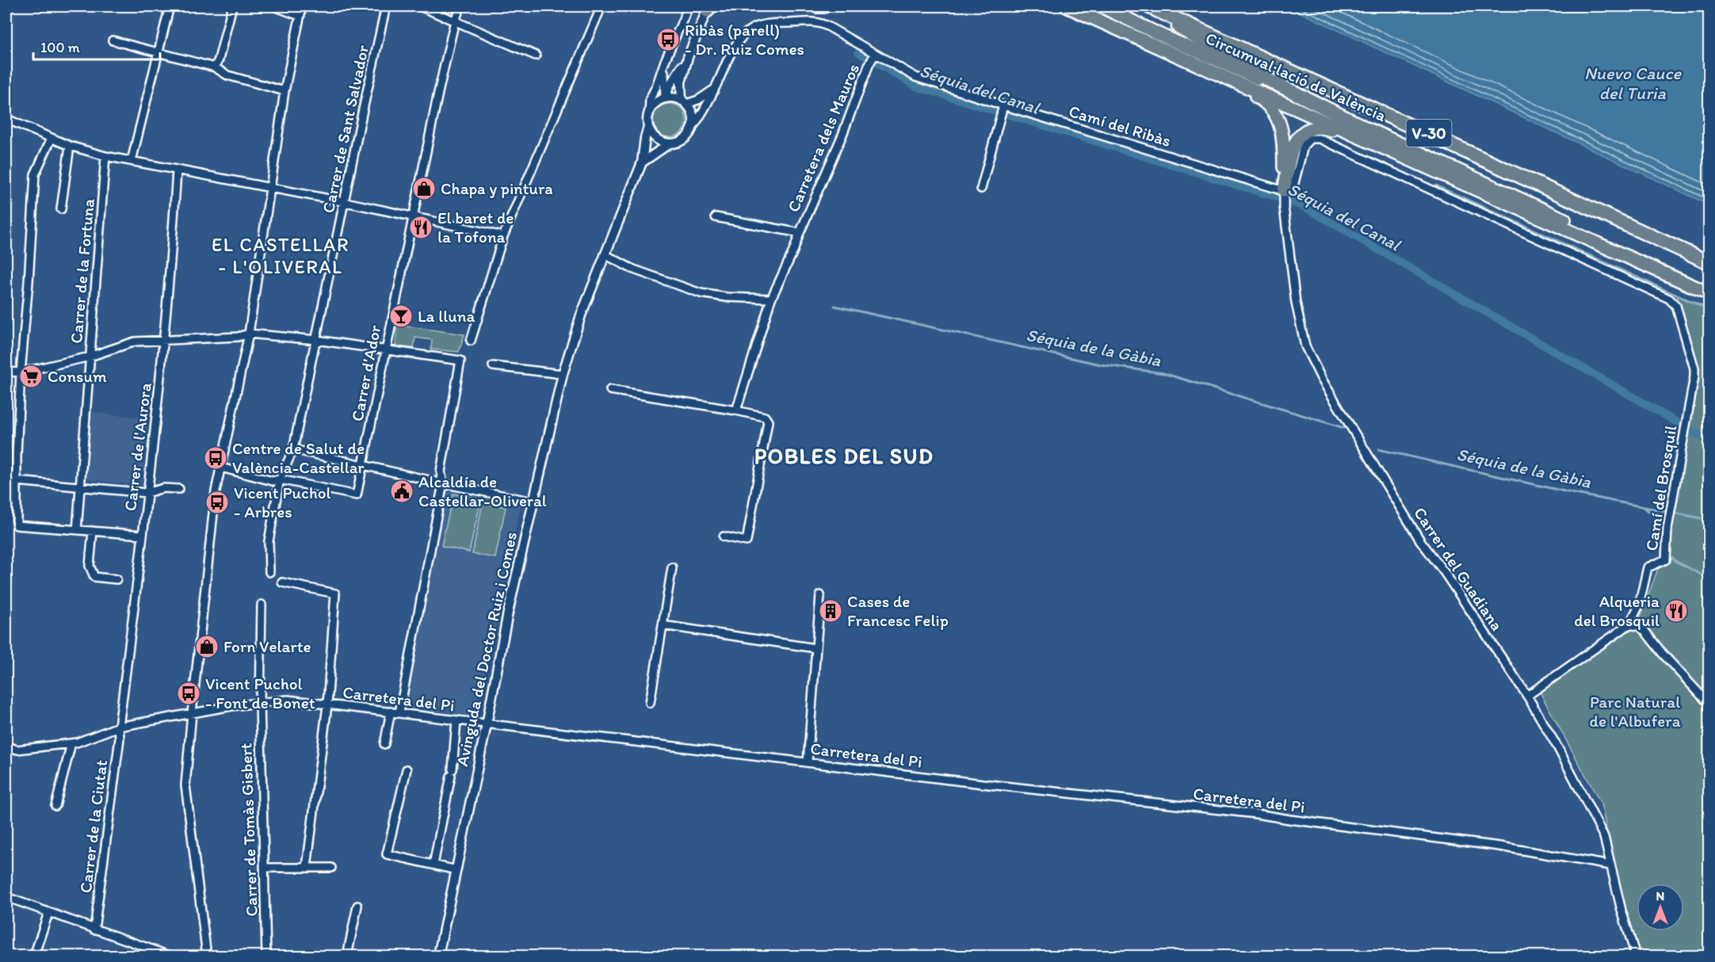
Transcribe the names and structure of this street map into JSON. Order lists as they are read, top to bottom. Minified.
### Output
{"streets":{"highway":["Circumval·lació de València","V-30"],"street":["Camí del Ribàs","Carrer de Sant Salvador","Carretera dels Mauros","Carrer de la Fortuna","Carrer d'Ador","Carrer de l'Aurora","Camí del Brosquil","Carrer del Guadiana","Avinguda del Doctor Ruiz i Comes","Carretera del Pi","Carrer de la Ciutat","Carrer de Tomàs Gisbert"]},"crossings":[["Camí del Ribàs","Carretera dels Mauros"],["Camí del Ribàs","Camí del Brosquil"],["Camí del Ribàs","Carrer del Guadiana"],["Camí del Ribàs","Avinguda del Doctor Ruiz i Comes"],["Carrer de Sant Salvador","Carrer d'Ador"],["Carrer de l'Aurora","Carretera del Pi"],["Carrer de l'Aurora","Carrer de la Ciutat"],["Camí del Brosquil","Carrer del Guadiana"],["Carrer del Guadiana","Carretera del Pi"],["Avinguda del Doctor Ruiz i Comes","Carretera del Pi"],["Carretera del Pi","Carrer de la Ciutat"],["Carretera del Pi","Carrer de Tomàs Gisbert"]],"districts":["EL CASTELLAR - L'OLIVERAL","POBLES DEL SUD"],"water":["Nuevo Cauce del Turia","Séquia del Canal","Séquia de la Gàbia"],"parks":["Parc Natural de l'Albufera"],"places":{"bus stop":["Ribàs (parell) - Dr. Ruiz Comes","Centre de Salut de València-Castellar","Vicent Puchol - Arbres","Vicent Puchol - Font de Bonet"],"shop":["Chapa y pintura","Forn Velarte"],"restaurant":["El baret de la Tofona","Alqueria del Brosquil"],"bar":["La lluna"],"supermarket":["Consum"],"public building":["Alcaldía de Castellar-Oliveral"],"building":["Cases de Francesc Felip"]},"scale_bar":"100 m","north":"top"}
